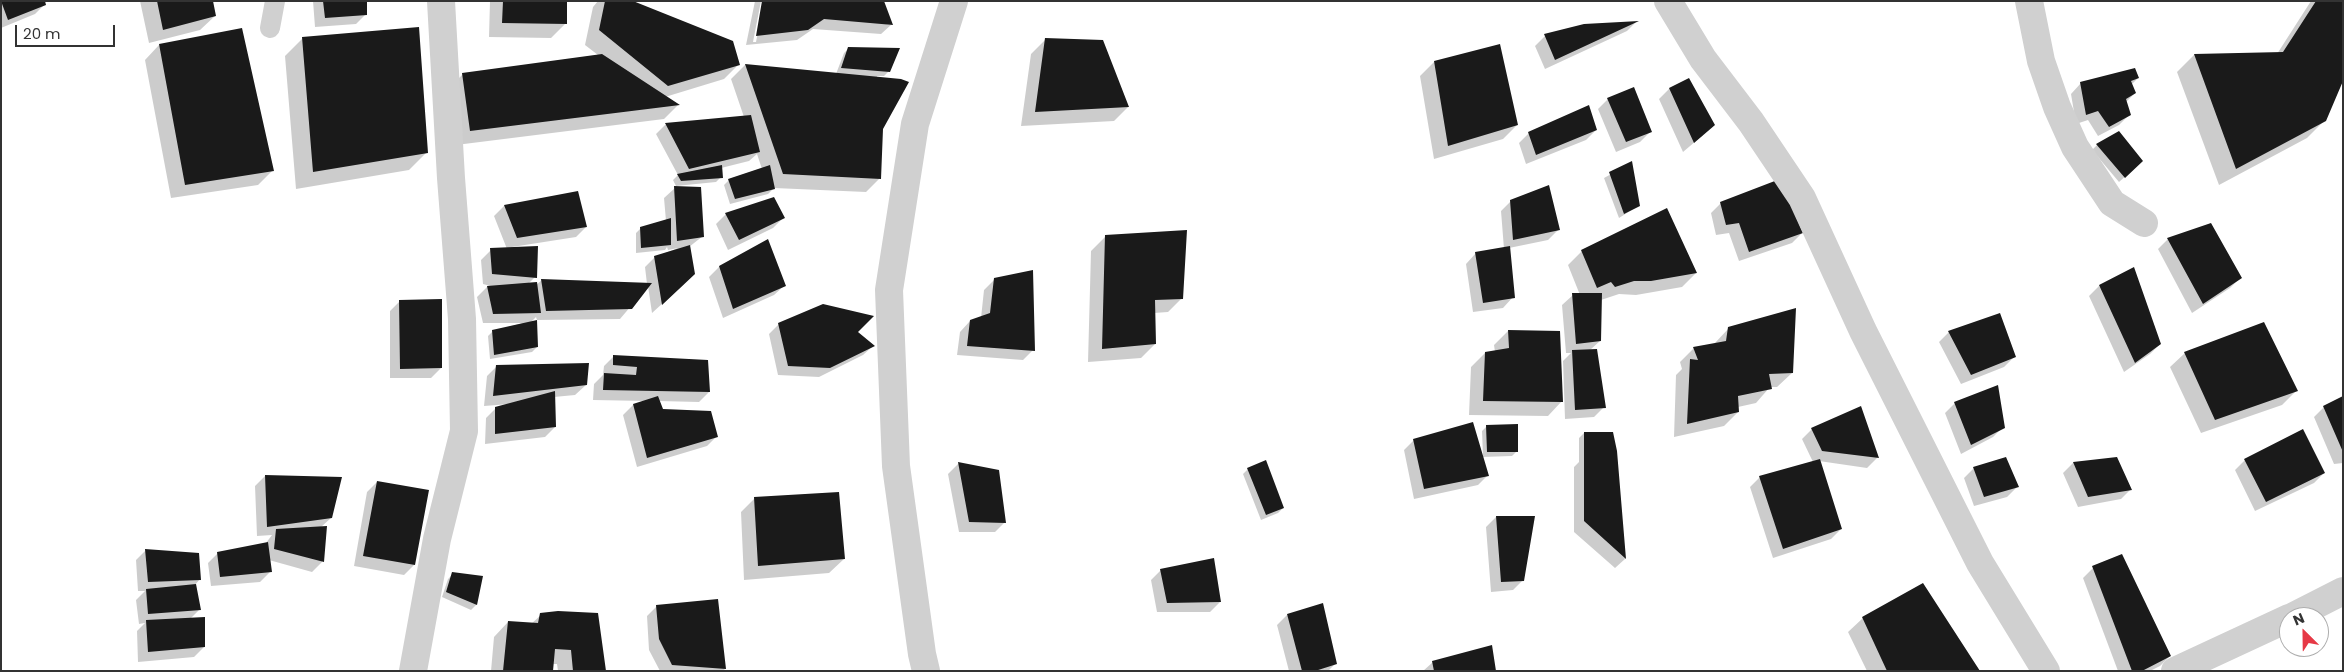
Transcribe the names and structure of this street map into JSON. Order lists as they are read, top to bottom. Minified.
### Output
{"scale_bar":"20 m","north":"top left"}
